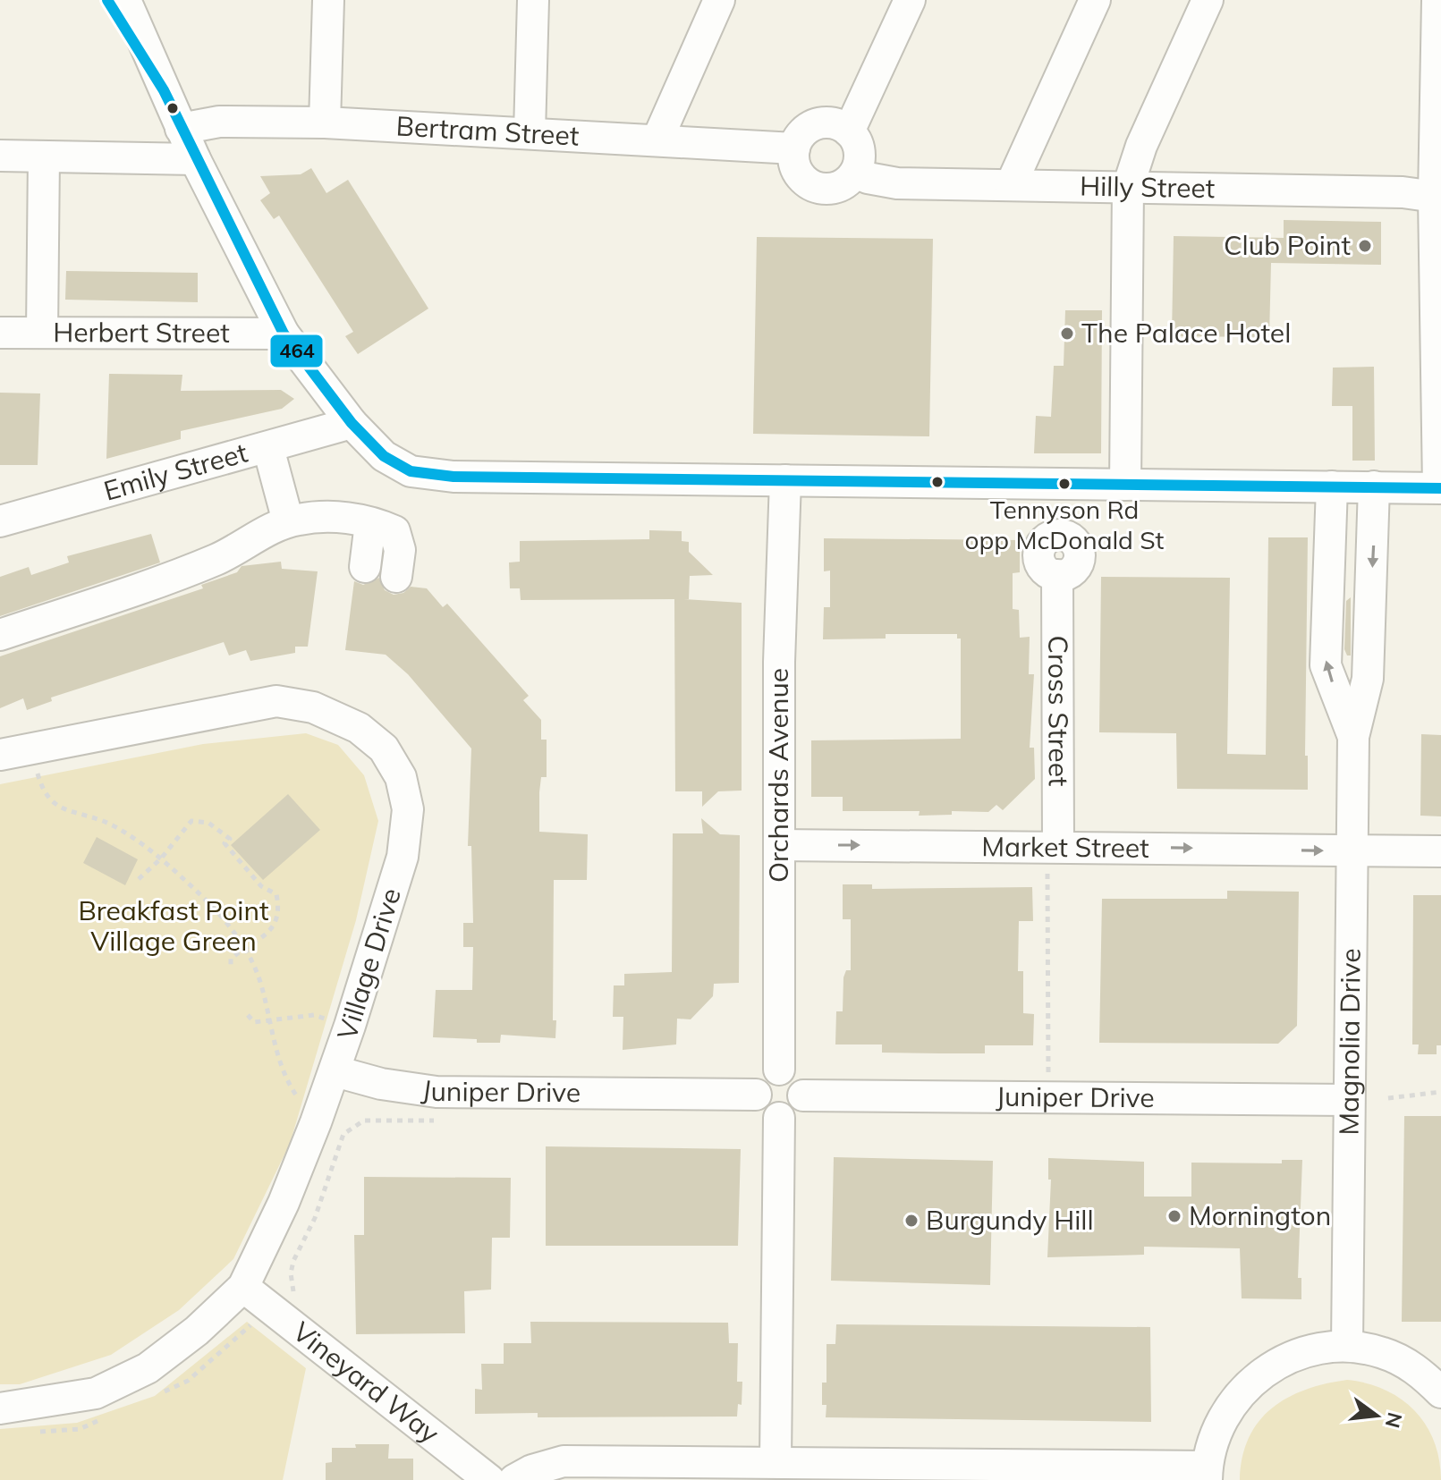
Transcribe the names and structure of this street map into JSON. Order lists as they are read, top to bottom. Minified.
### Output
{"streets":{"street":["Bertram Street","Hilly Street","Herbert Street","Emily Street","Cross Street","Orchards Avenue","Market Street","Village Drive","Magnolia Drive","Juniper Drive","Vineyard Way"]},"crossings":[["Bertram Street","Hilly Street"],["Cross Street","Market Street"],["Orchards Avenue","Market Street"],["Orchards Avenue","Juniper Drive"],["Market Street","Magnolia Drive"],["Village Drive","Juniper Drive"],["Village Drive","Vineyard Way"],["Magnolia Drive","Juniper Drive"]],"one_way":["Market Street"],"parks":["Breakfast Point Village Green"],"places":["Club Point","The Palace Hotel","Tennyson Rd opp McDonald St","Mornington","Burgundy Hill"],"lines":["transit line 464"],"north":"right"}
